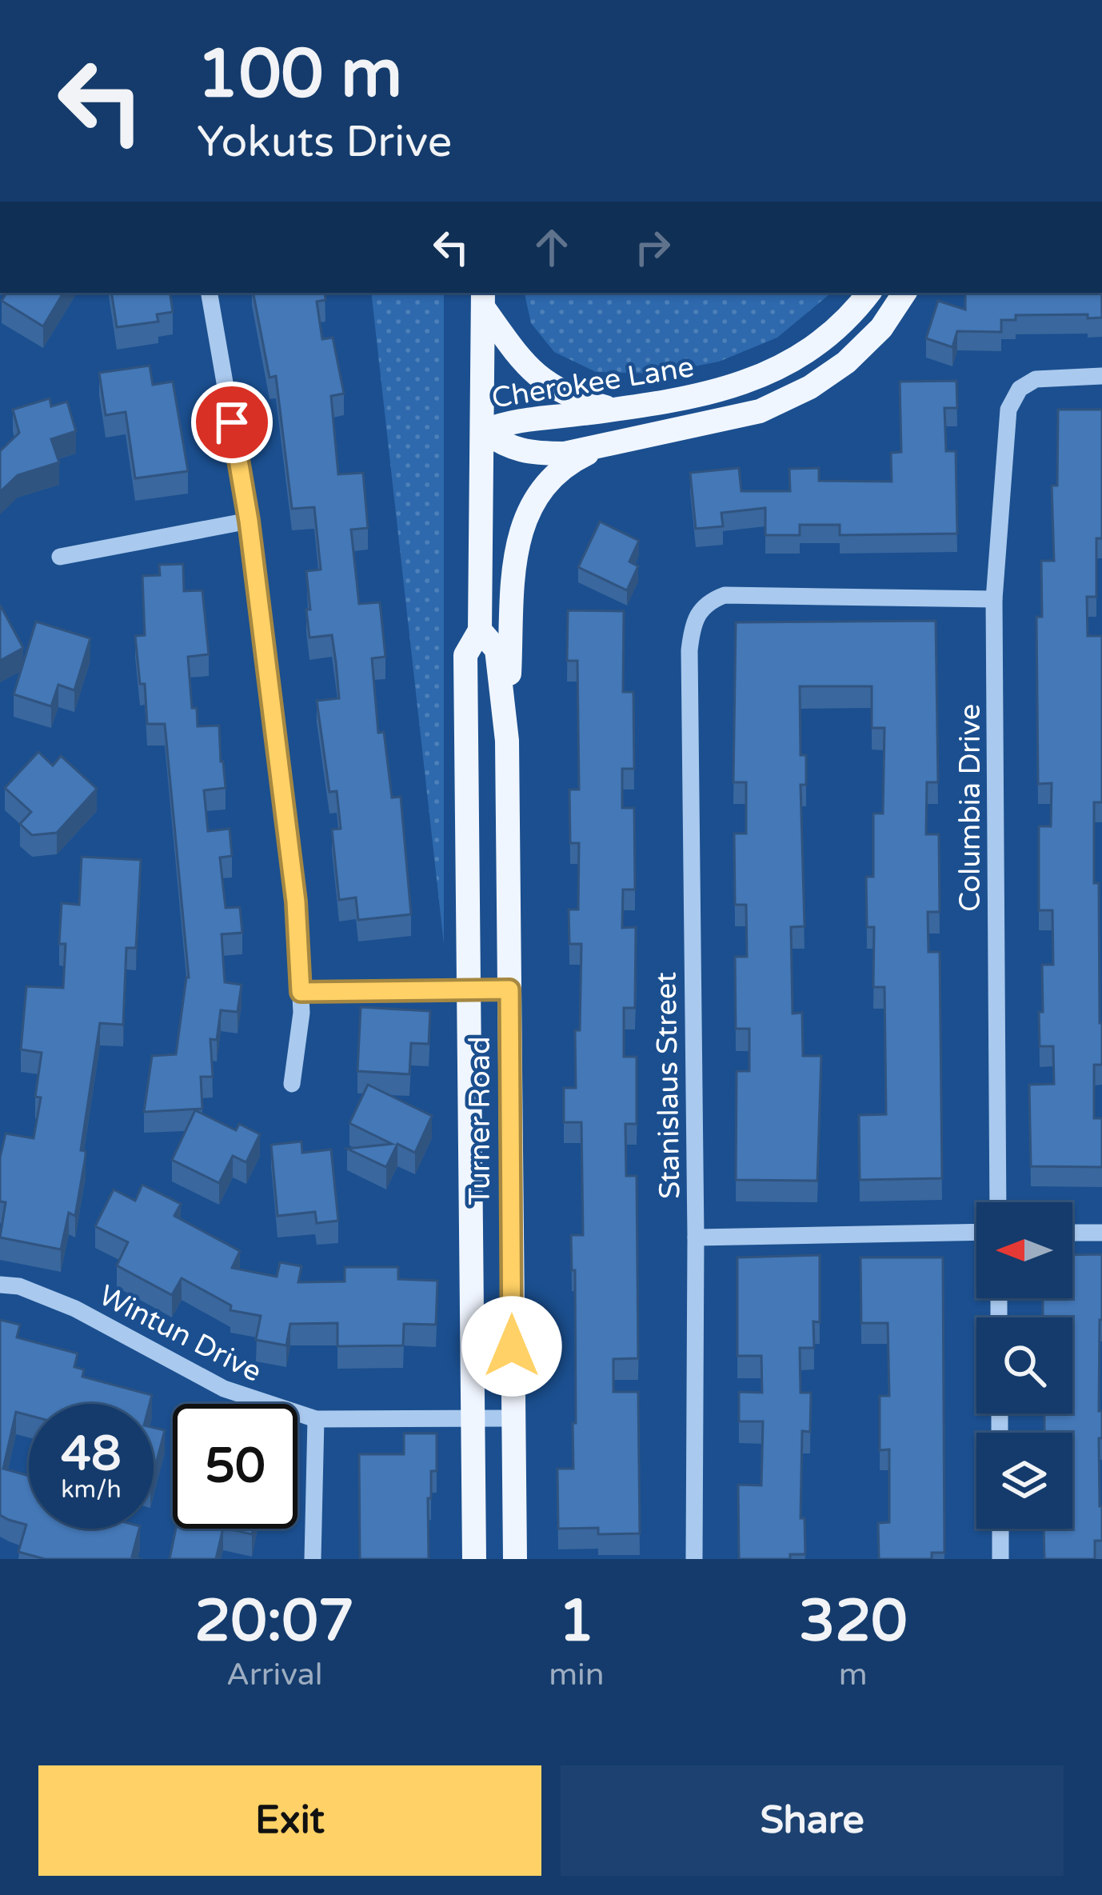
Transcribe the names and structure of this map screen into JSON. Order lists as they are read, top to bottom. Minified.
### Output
{"streets":{"main road":["Cherokee Lane","Turner Road"],"street":["Columbia Drive","Stanislaus Street","Wintun Drive"]},"crossings":[["Cherokee Lane","Turner Road"],["Columbia Drive","Stanislaus Street"],["Turner Road","Wintun Drive"]],"north":"left","page":{"turn":["100 m","Yokuts Drive"],"speed":"48 km/h","limit":"50","eta":["20:07","Arrival","1","min","320","m"],"buttons":["Exit","Share"]}}
